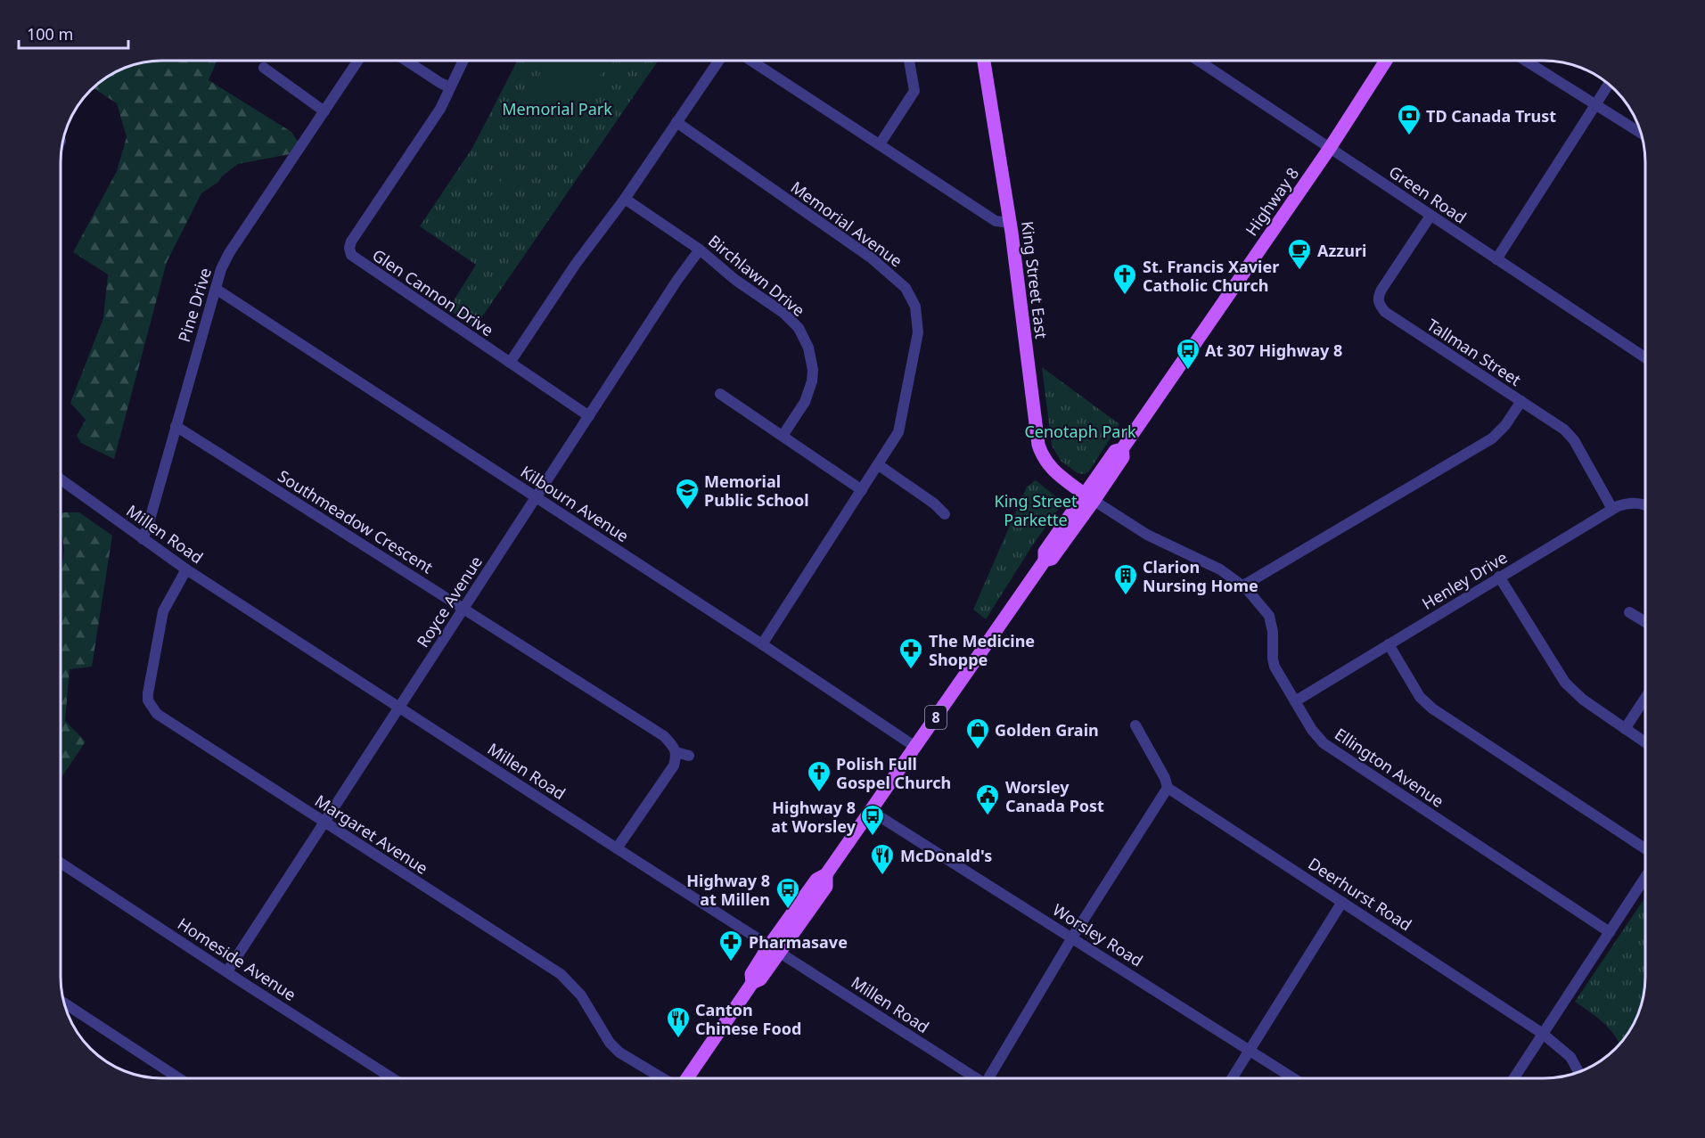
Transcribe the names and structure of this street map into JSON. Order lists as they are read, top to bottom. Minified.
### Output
{"streets":{"main road":["Highway 8","King Street East","8"],"street":["Green Road","Memorial Avenue","Birchlawn Drive","Glen Cannon Drive","Pine Drive","Tallman Street","Kilbourn Avenue","Southmeadow Crescent","Millen Road","Henley Drive","Royce Avenue","Ellington Avenue","Margaret Avenue","Deerhurst Road","Worsley Road","Homeside Avenue"]},"crossings":[["Green Road","Highway 8"],["Green Road","Tallman Street"],["Highway 8","King Street East"],["Highway 8","Kilbourn Avenue"],["Highway 8","Millen Road"],["Highway 8","Ellington Avenue"],["Highway 8","Worsley Road"],["Memorial Avenue","Kilbourn Avenue"],["Birchlawn Drive","Royce Avenue"],["King Street East","Ellington Avenue"],["Glen Cannon Drive","Royce Avenue"],["Pine Drive","Kilbourn Avenue"],["Pine Drive","Southmeadow Crescent"],["Pine Drive","Millen Road"],["Tallman Street","Henley Drive"],["Kilbourn Avenue","Royce Avenue"],["Southmeadow Crescent","Royce Avenue"],["Millen Road","Royce Avenue"],["Millen Road","Margaret Avenue"],["Henley Drive","Ellington Avenue"],["Royce Avenue","Margaret Avenue"],["Royce Avenue","Homeside Avenue"]],"parks":["Memorial Park","Cenotaph Park","King Street Parkette"],"places":{"bank":["TD Canada Trust"],"cafe":["Azzuri"],"church":["St. Francis Xavier Catholic Church","Polish Full Gospel Church"],"bus stop":["At 307 Highway 8","Highway 8 at Worsley","Highway 8 at Millen"],"school or university":["Memorial Public School"],"building":["Clarion Nursing Home"],"pharmacy":["The Medicine Shoppe","Pharmasave"],"shop":["Golden Grain"],"public building":["Worsley Canada Post"],"restaurant":["McDonald's","Canton Chinese Food"]},"scale_bar":"100 m"}
